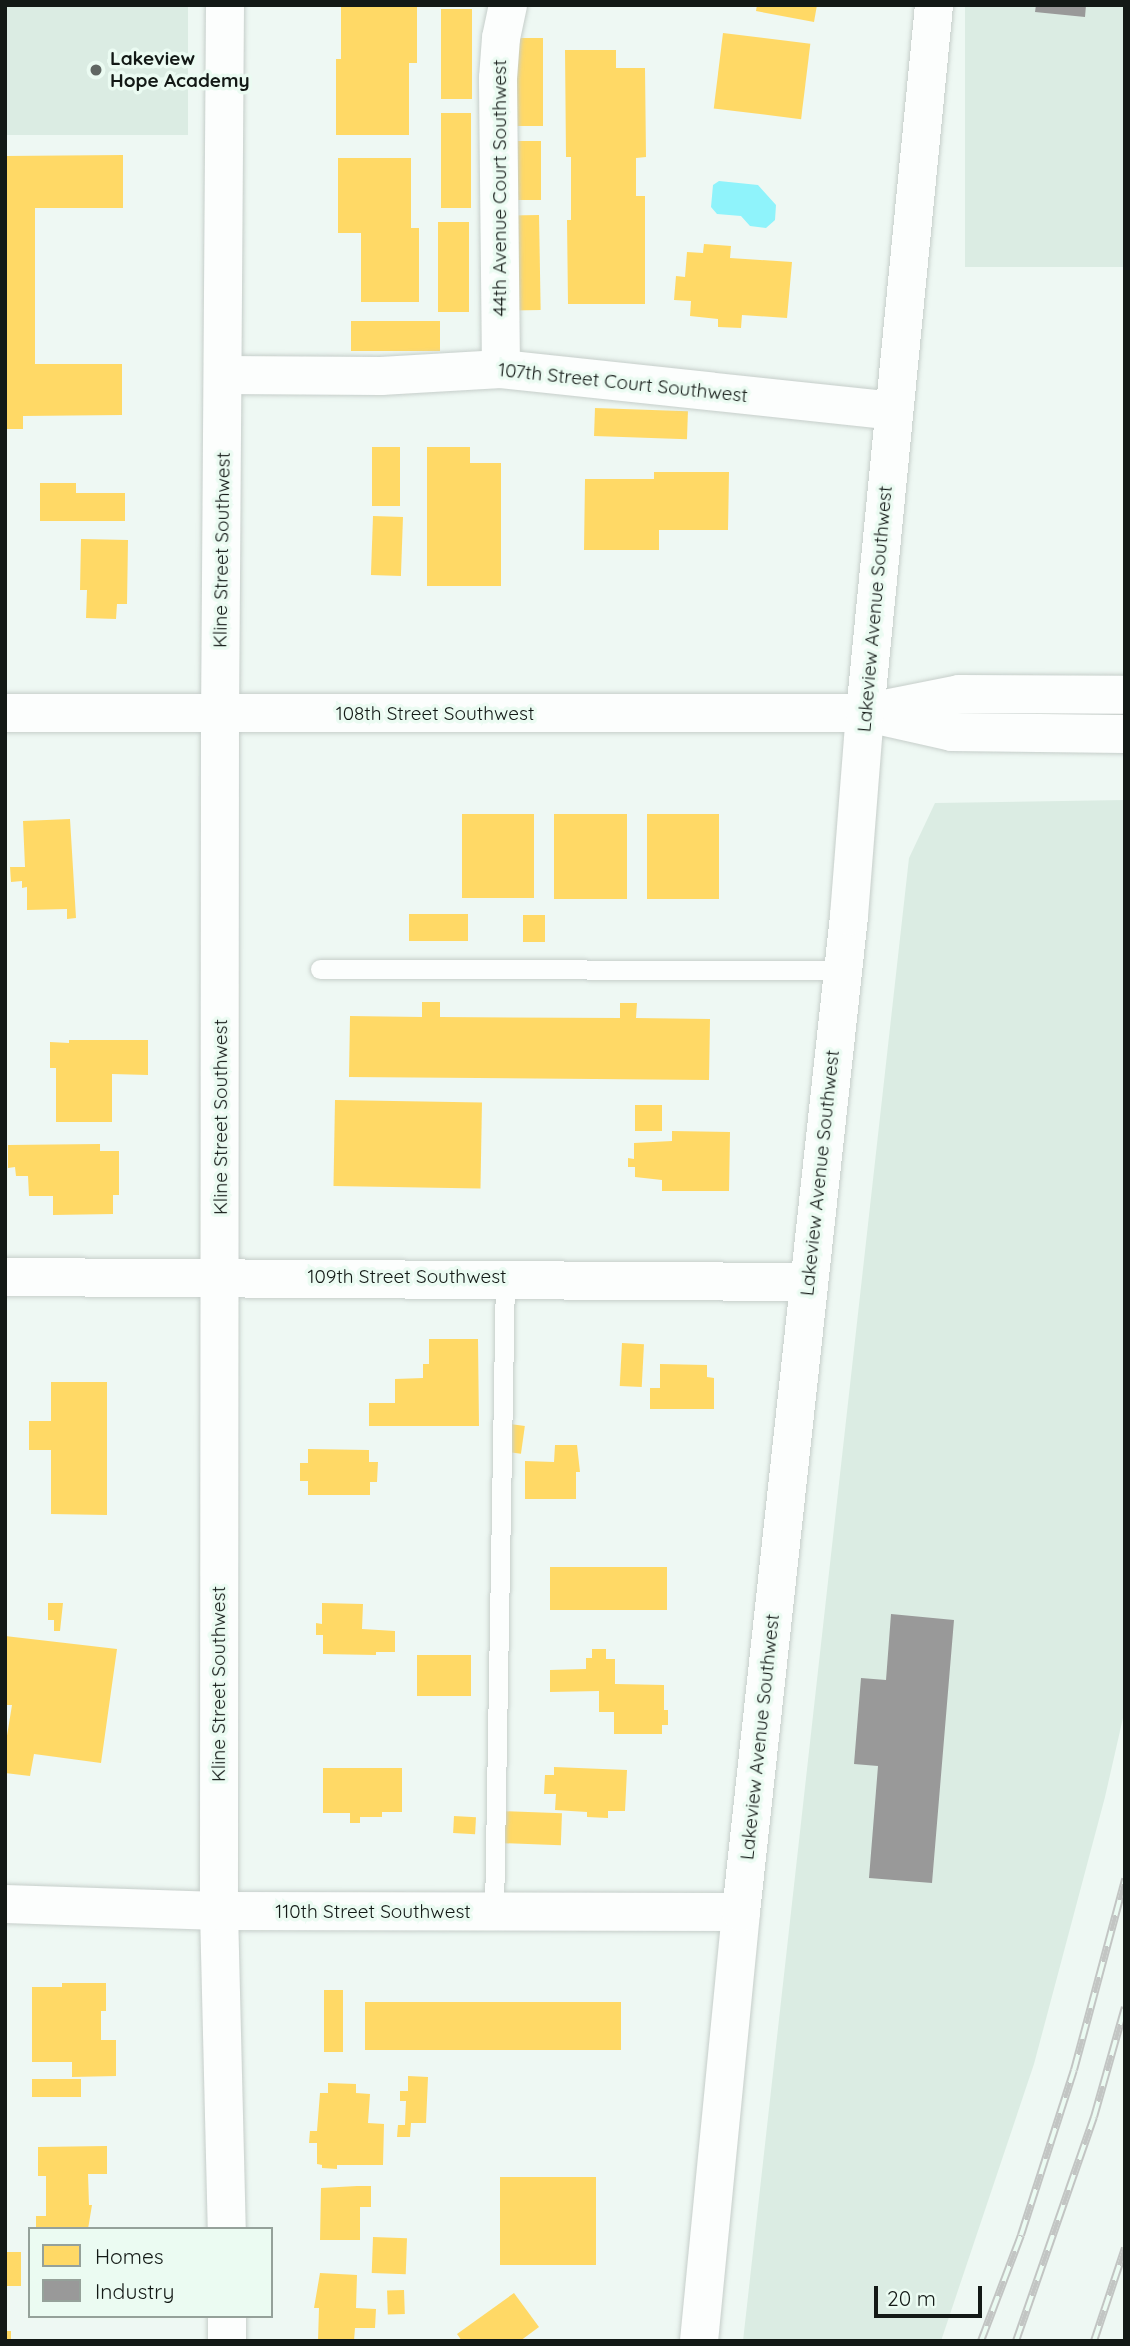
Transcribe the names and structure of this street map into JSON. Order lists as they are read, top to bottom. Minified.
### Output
{"streets":{"street":["44th Avenue Court Southwest","107th Street Court Southwest","Kline Street Southwest","Lakeview Avenue Southwest","108th Street Southwest","109th Street Southwest","110th Street Southwest"]},"crossings":[["44th Avenue Court Southwest","107th Street Court Southwest"],["107th Street Court Southwest","Kline Street Southwest"],["107th Street Court Southwest","Lakeview Avenue Southwest"],["Kline Street Southwest","108th Street Southwest"],["Kline Street Southwest","109th Street Southwest"],["Kline Street Southwest","110th Street Southwest"],["Lakeview Avenue Southwest","108th Street Southwest"],["Lakeview Avenue Southwest","109th Street Southwest"],["Lakeview Avenue Southwest","110th Street Southwest"]],"places":["Lakeview Hope Academy"],"legend":["Homes","Industry"],"scale_bar":"20 m"}
